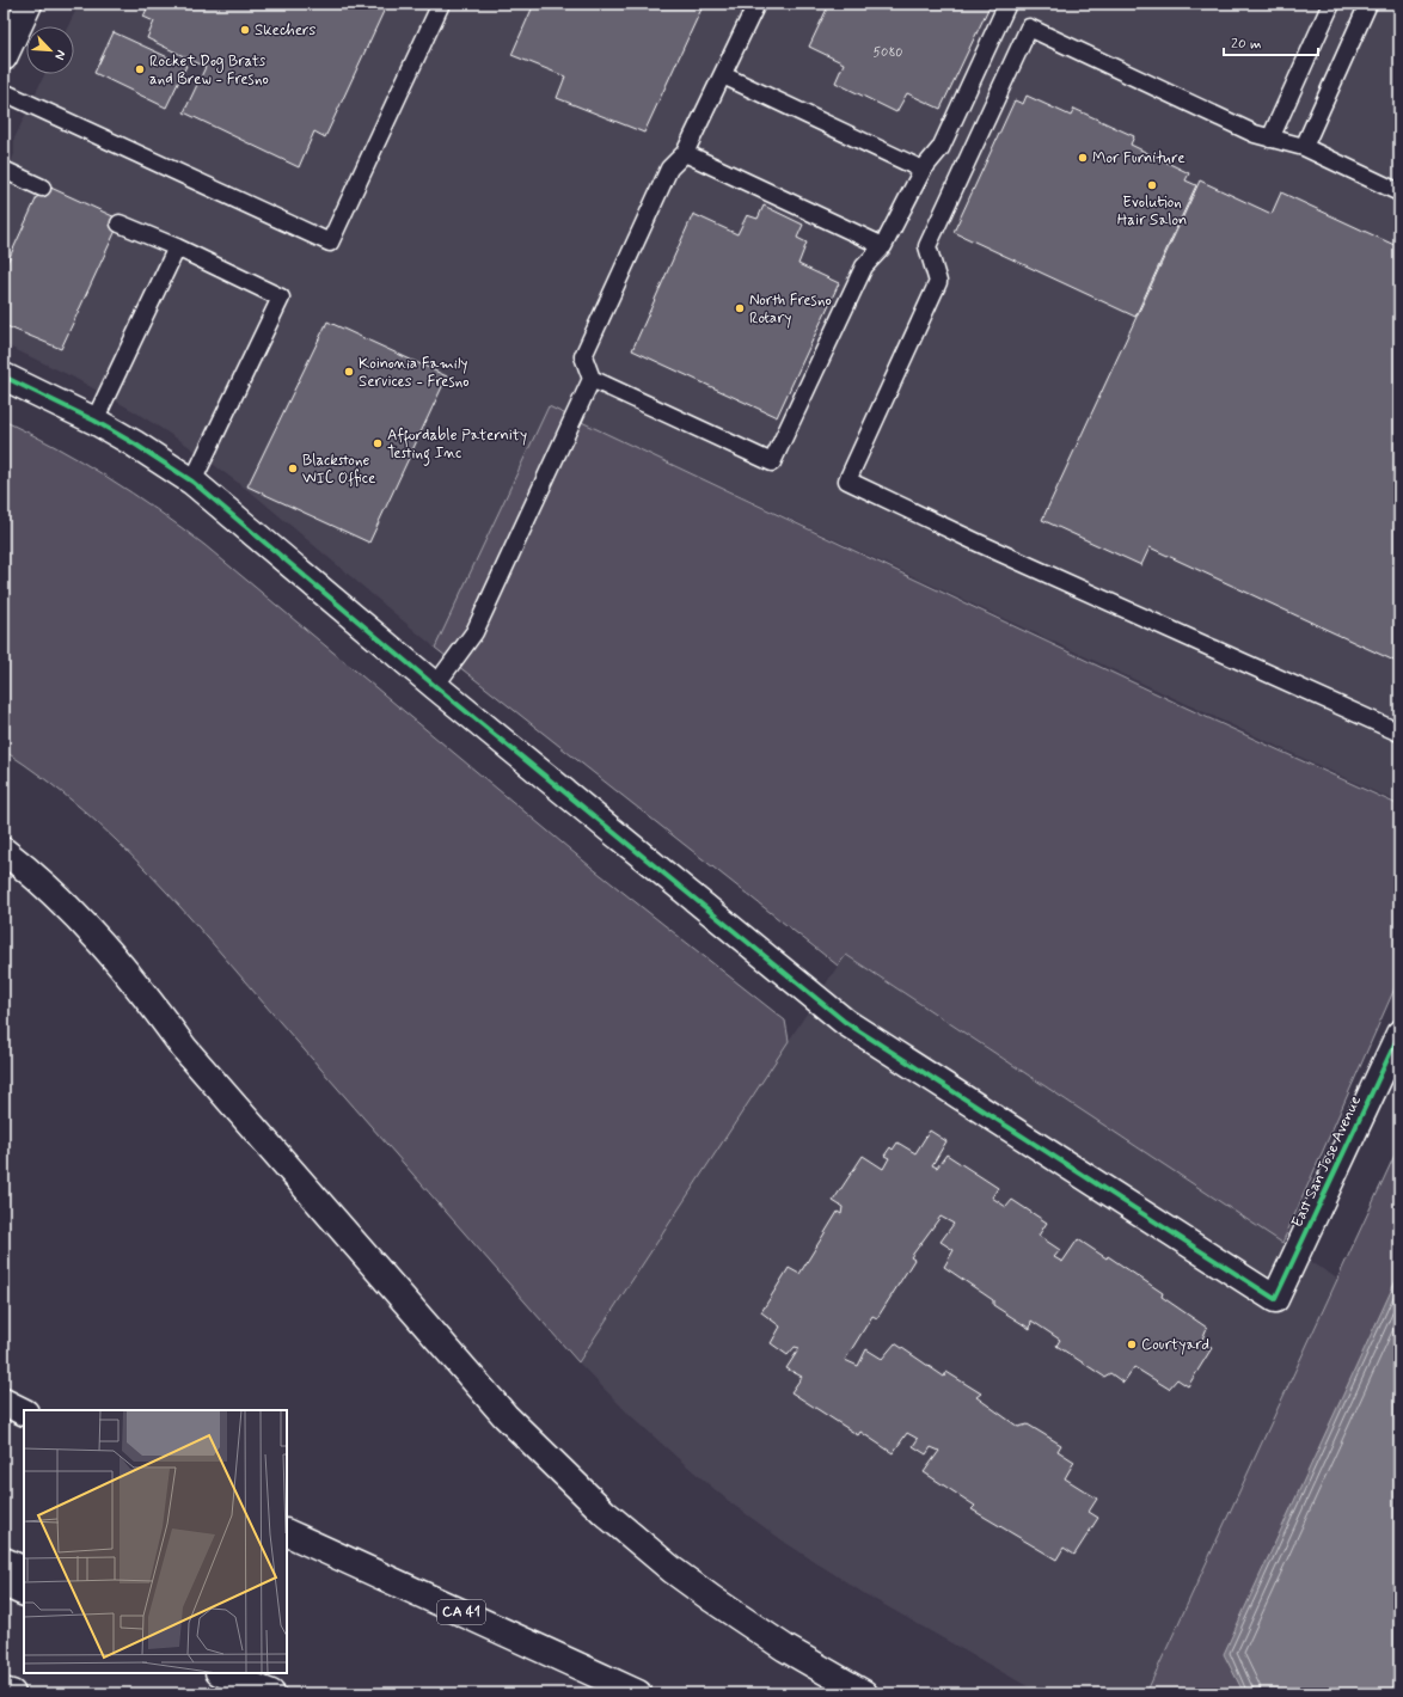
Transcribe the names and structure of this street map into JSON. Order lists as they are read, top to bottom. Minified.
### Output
{"streets":{"main road":["East San Jose Avenue","CA 41"]},"places":["Skechers","Rocket Dog Brats and Brew - Fresno","Mor Furniture","Evolution Hair Salon","North Fresno Rotary","Koinonia Family Services - Fresno","Affordable Paternity Testing Inc","Blackstone WIC Office","Courtyard"],"house_numbers":["5080"],"scale_bar":"20 m","north":"bottom right"}
